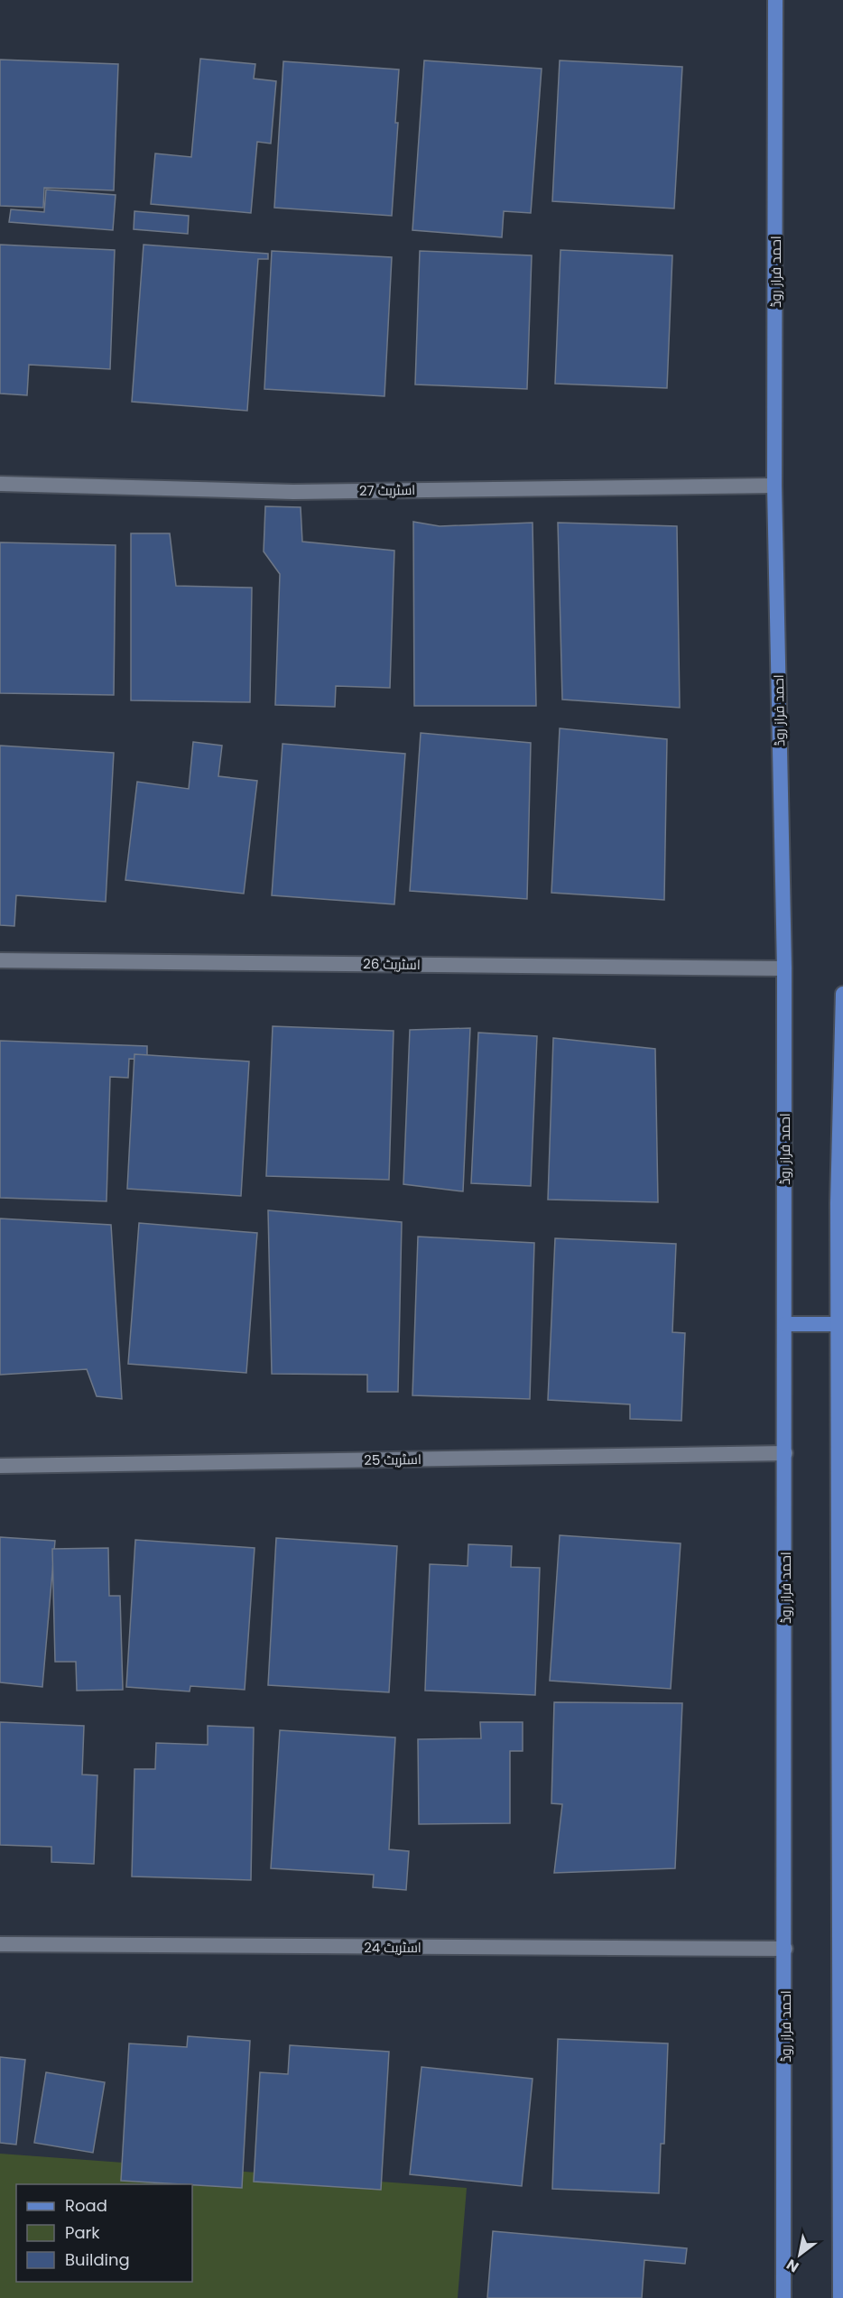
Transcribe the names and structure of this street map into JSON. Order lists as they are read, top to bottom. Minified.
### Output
{"streets":{"main road":["احمد فراز روڈ"],"street":["اسٹریٹ 27","اسٹریٹ 26","اسٹریٹ 25","اسٹریٹ 24"]},"crossings":[["احمد فراز روڈ","اسٹریٹ 27"],["احمد فراز روڈ","اسٹریٹ 26"],["احمد فراز روڈ","اسٹریٹ 25"],["احمد فراز روڈ","اسٹریٹ 24"]],"legend":["Road","Park","Building"],"north":"bottom left"}
